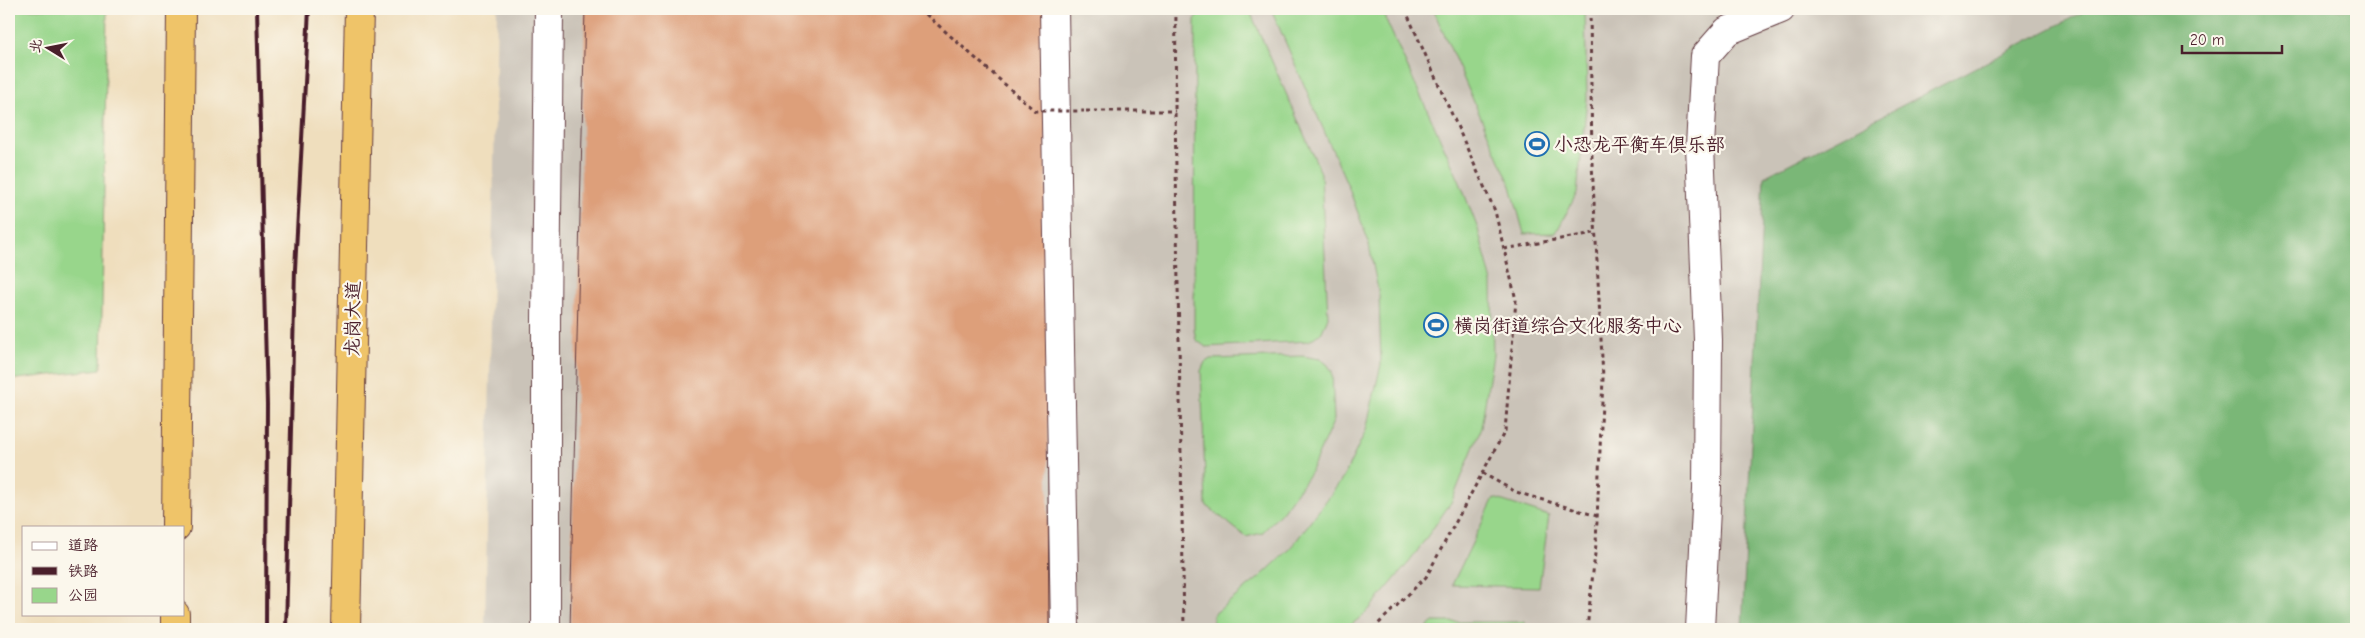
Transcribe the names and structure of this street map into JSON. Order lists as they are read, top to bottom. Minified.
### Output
{"streets":{"highway":["龙岗大道"]},"places":{"sports":["小恐龙平衡车俱乐部","横岗街道综合文化服务中心"]},"legend":["道路","铁路","公园"],"scale_bar":"20 m","north":"left"}
